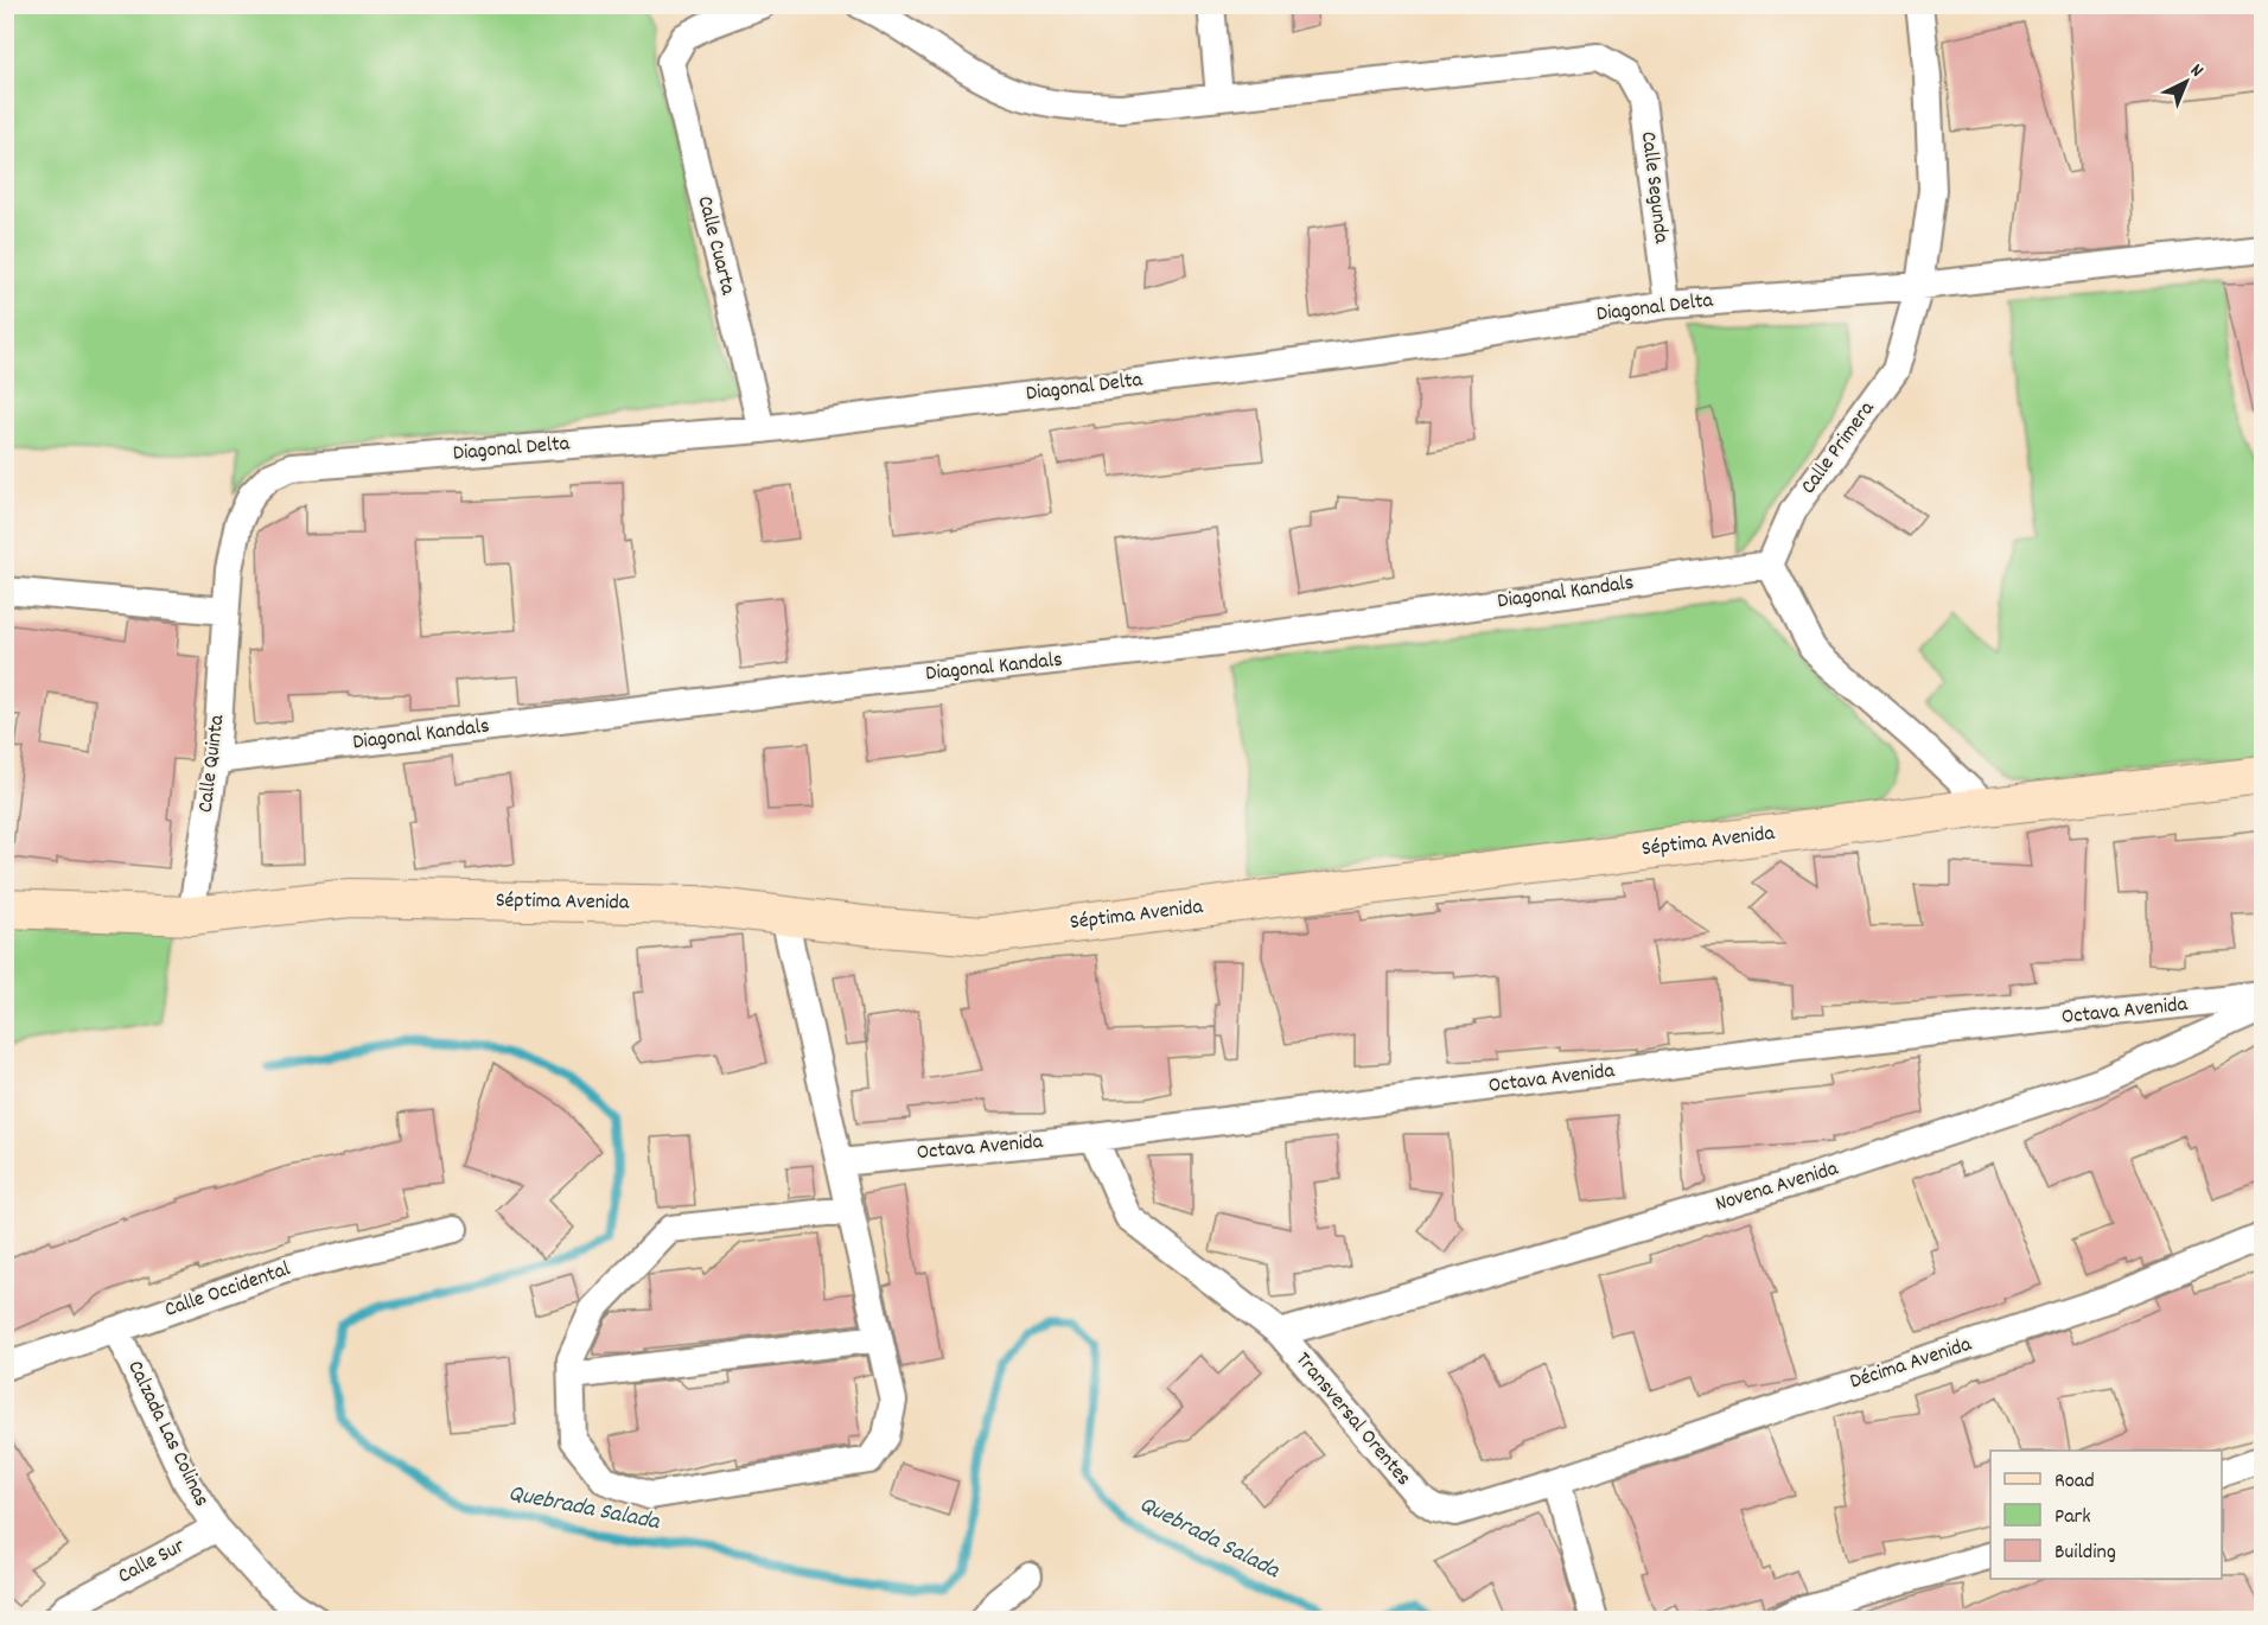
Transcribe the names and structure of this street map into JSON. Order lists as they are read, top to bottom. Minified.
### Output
{"streets":{"street":["Calle Segunda","Calle Cuarta","Diagonal Delta","Calle Primera","Diagonal Kandals","Calle Quinta","Séptima Avenida","Octava Avenida","Novena Avenida","Calle Occidental","Décima Avenida","Transversal Orentes","Calzada Las Colinas","Calle Sur"]},"crossings":[["Calle Segunda","Diagonal Delta"],["Calle Cuarta","Diagonal Delta"],["Diagonal Delta","Calle Primera"],["Diagonal Delta","Calle Quinta"],["Calle Primera","Diagonal Kandals"],["Diagonal Kandals","Calle Quinta"],["Calle Quinta","Séptima Avenida"],["Octava Avenida","Transversal Orentes"],["Novena Avenida","Transversal Orentes"],["Calle Occidental","Calzada Las Colinas"],["Décima Avenida","Transversal Orentes"],["Calzada Las Colinas","Calle Sur"]],"water":["Quebrada Salada"],"legend":["Road","Park","Building"],"north":"top right"}
